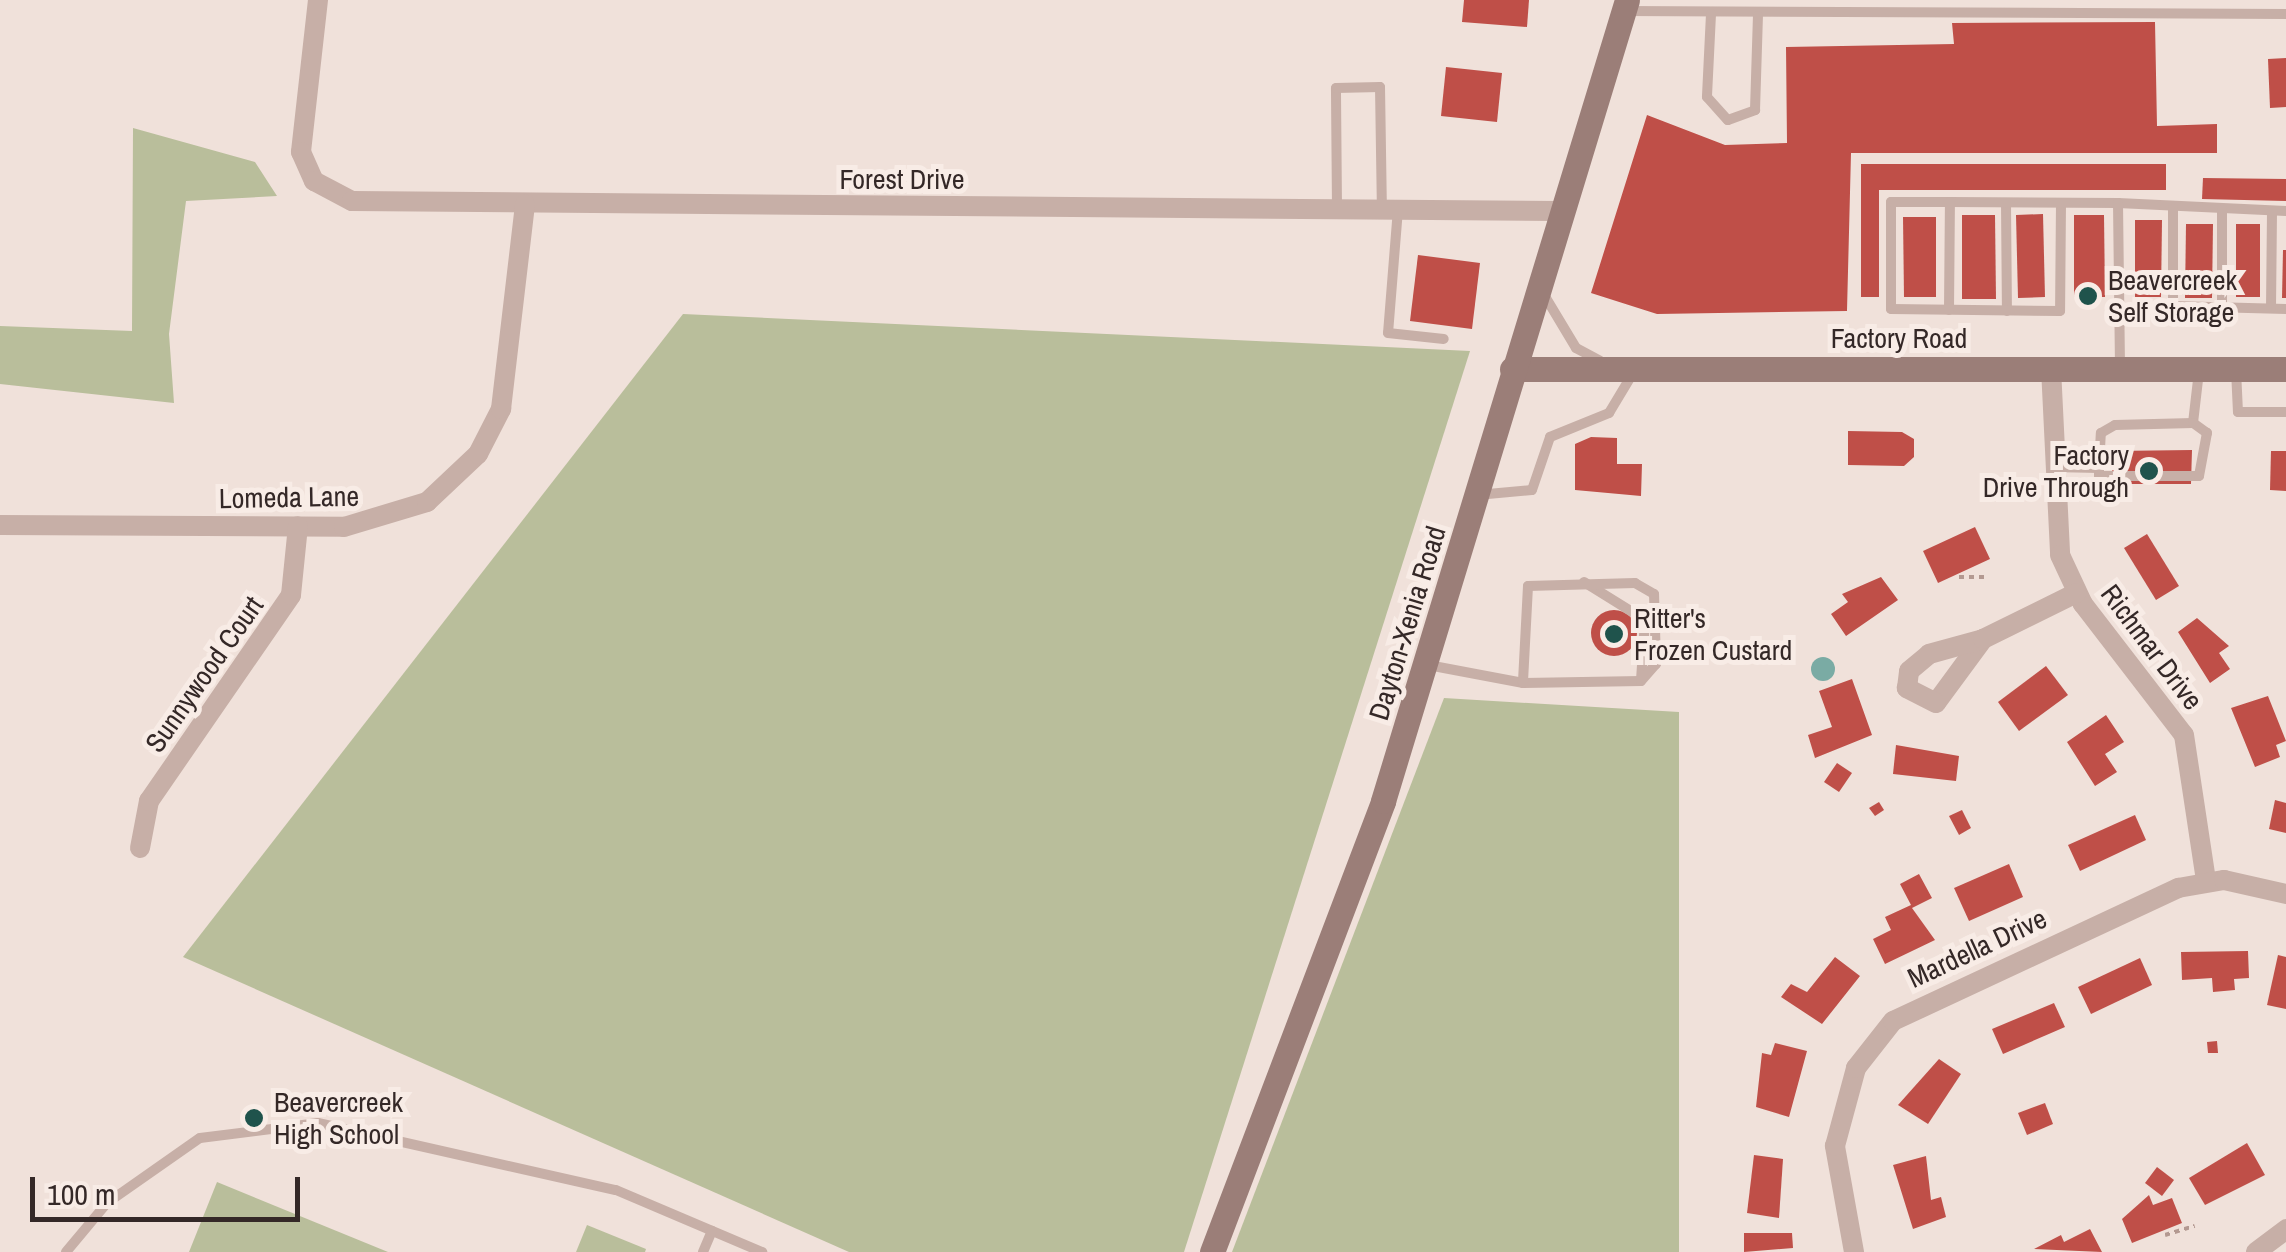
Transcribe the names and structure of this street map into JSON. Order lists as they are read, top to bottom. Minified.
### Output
{"streets":{"main road":["Factory Road","Dayton-Xenia Road"],"street":["Forest Drive","Lomeda Lane","Richmar Drive","Sunnywood Court","Mardella Drive"]},"crossings":[["Forest Drive","Lomeda Lane"],["Forest Drive","Dayton-Xenia Road"],["Factory Road","Dayton-Xenia Road"],["Factory Road","Richmar Drive"],["Lomeda Lane","Sunnywood Court"],["Richmar Drive","Mardella Drive"]],"places":["Beavercreek Self Storage","Factory Drive Through","Ritter's Frozen Custard","Beavercreek High School"],"scale_bar":"100 m"}
